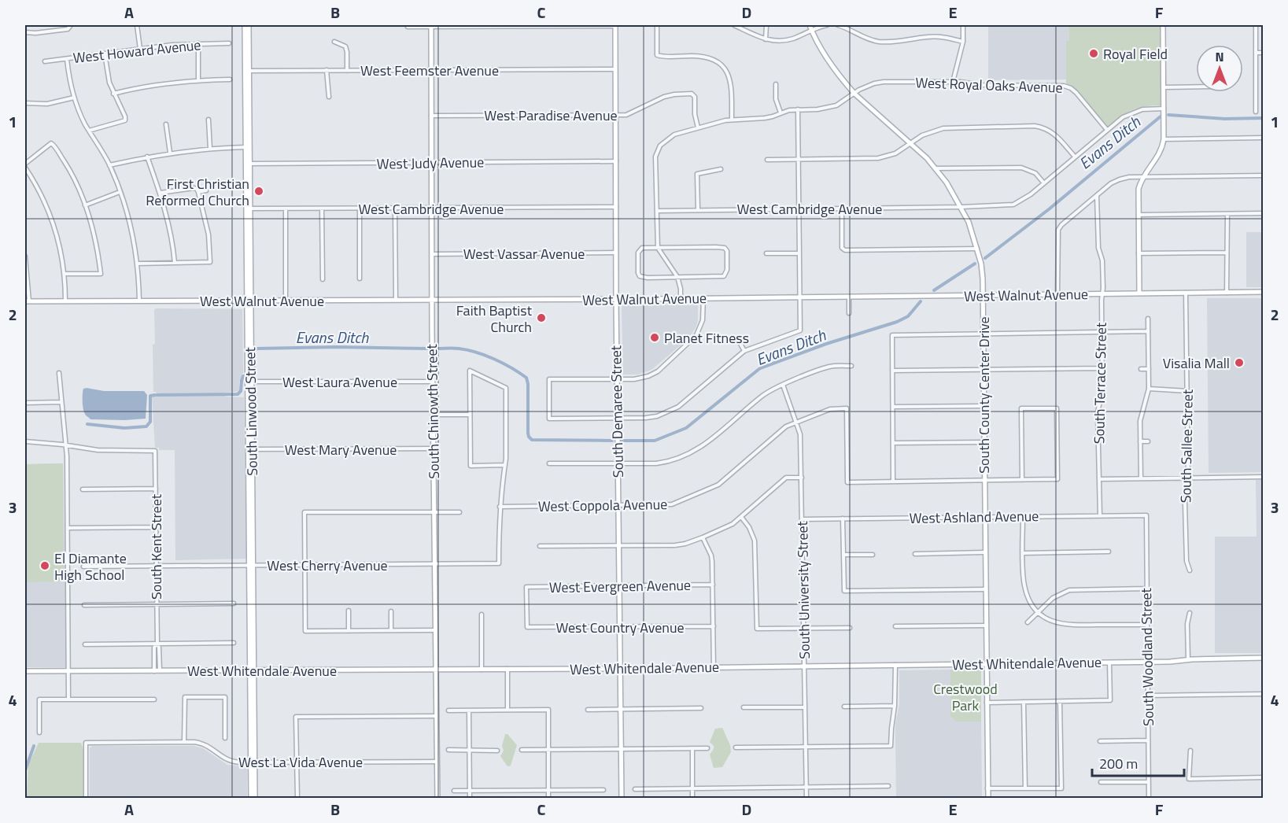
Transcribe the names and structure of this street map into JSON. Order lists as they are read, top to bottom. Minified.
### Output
{"streets":{"street":["West Howard Avenue","West Feemster Avenue","West Royal Oaks Avenue","West Paradise Avenue","West Judy Avenue","West Cambridge Avenue","West Vassar Avenue","West Walnut Avenue","West Laura Avenue","South Terrace Street","South County Center Drive","South Linwood Street","South Chinowth Street","South Demaree Street","South Sallee Street","West Mary Avenue","West Coppola Avenue","West Ashland Avenue","South Kent Street","West Cherry Avenue","West Evergreen Avenue","South University Street","West Country Avenue","South Woodland Street","West Whitendale Avenue","West La Vida Avenue"]},"crossings":[["West Feemster Avenue","South Linwood Street"],["West Feemster Avenue","South Chinowth Street"],["West Feemster Avenue","South Demaree Street"],["West Royal Oaks Avenue","West Paradise Avenue"],["West Royal Oaks Avenue","West Cambridge Avenue"],["West Royal Oaks Avenue","South County Center Drive"],["West Paradise Avenue","South Chinowth Street"],["West Paradise Avenue","South Demaree Street"],["West Judy Avenue","South Linwood Street"],["West Judy Avenue","South Chinowth Street"],["West Judy Avenue","South Demaree Street"],["West Cambridge Avenue","South County Center Drive"],["West Cambridge Avenue","South Linwood Street"],["West Cambridge Avenue","South Chinowth Street"],["West Cambridge Avenue","South Demaree Street"],["West Vassar Avenue","South Chinowth Street"],["West Vassar Avenue","South Demaree Street"],["West Walnut Avenue","South Terrace Street"],["West Walnut Avenue","South County Center Drive"],["West Walnut Avenue","South Linwood Street"],["West Walnut Avenue","South Chinowth Street"],["West Walnut Avenue","South Demaree Street"],["West Walnut Avenue","South Sallee Street"],["West Laura Avenue","South Linwood Street"],["West Laura Avenue","South Chinowth Street"],["South Terrace Street","West Ashland Avenue"],["South County Center Drive","West Ashland Avenue"],["South County Center Drive","West Whitendale Avenue"],["South Linwood Street","West Mary Avenue"],["South Linwood Street","West Cherry Avenue"],["South Linwood Street","West Whitendale Avenue"],["South Linwood Street","West La Vida Avenue"],["South Chinowth Street","West Mary Avenue"],["South Chinowth Street","West Cherry Avenue"],["South Chinowth Street","West Whitendale Avenue"],["South Chinowth Street","West La Vida Avenue"],["South Demaree Street","West Coppola Avenue"],["South Demaree Street","West Evergreen Avenue"],["South Demaree Street","West Country Avenue"],["South Demaree Street","West Whitendale Avenue"],["West Coppola Avenue","West Cherry Avenue"],["West Coppola Avenue","South University Street"],["West Ashland Avenue","South University Street"],["West Ashland Avenue","South Woodland Street"],["South Kent Street","West Cherry Avenue"],["South Kent Street","West Whitendale Avenue"],["West Evergreen Avenue","West Country Avenue"],["South University Street","West Whitendale Avenue"],["South Woodland Street","West Whitendale Avenue"]],"water":["Evans Ditch"],"parks":["Crestwood Park"],"places":["Royal Field","First Christian Reformed Church","Faith Baptist Church","Planet Fitness","Visalia Mall","El Diamante High School"],"scale_bar":"200 m","north":"top","grid":{"columns":["A","B","C","D","E","F"],"rows":["1","2","3","4"]}}
